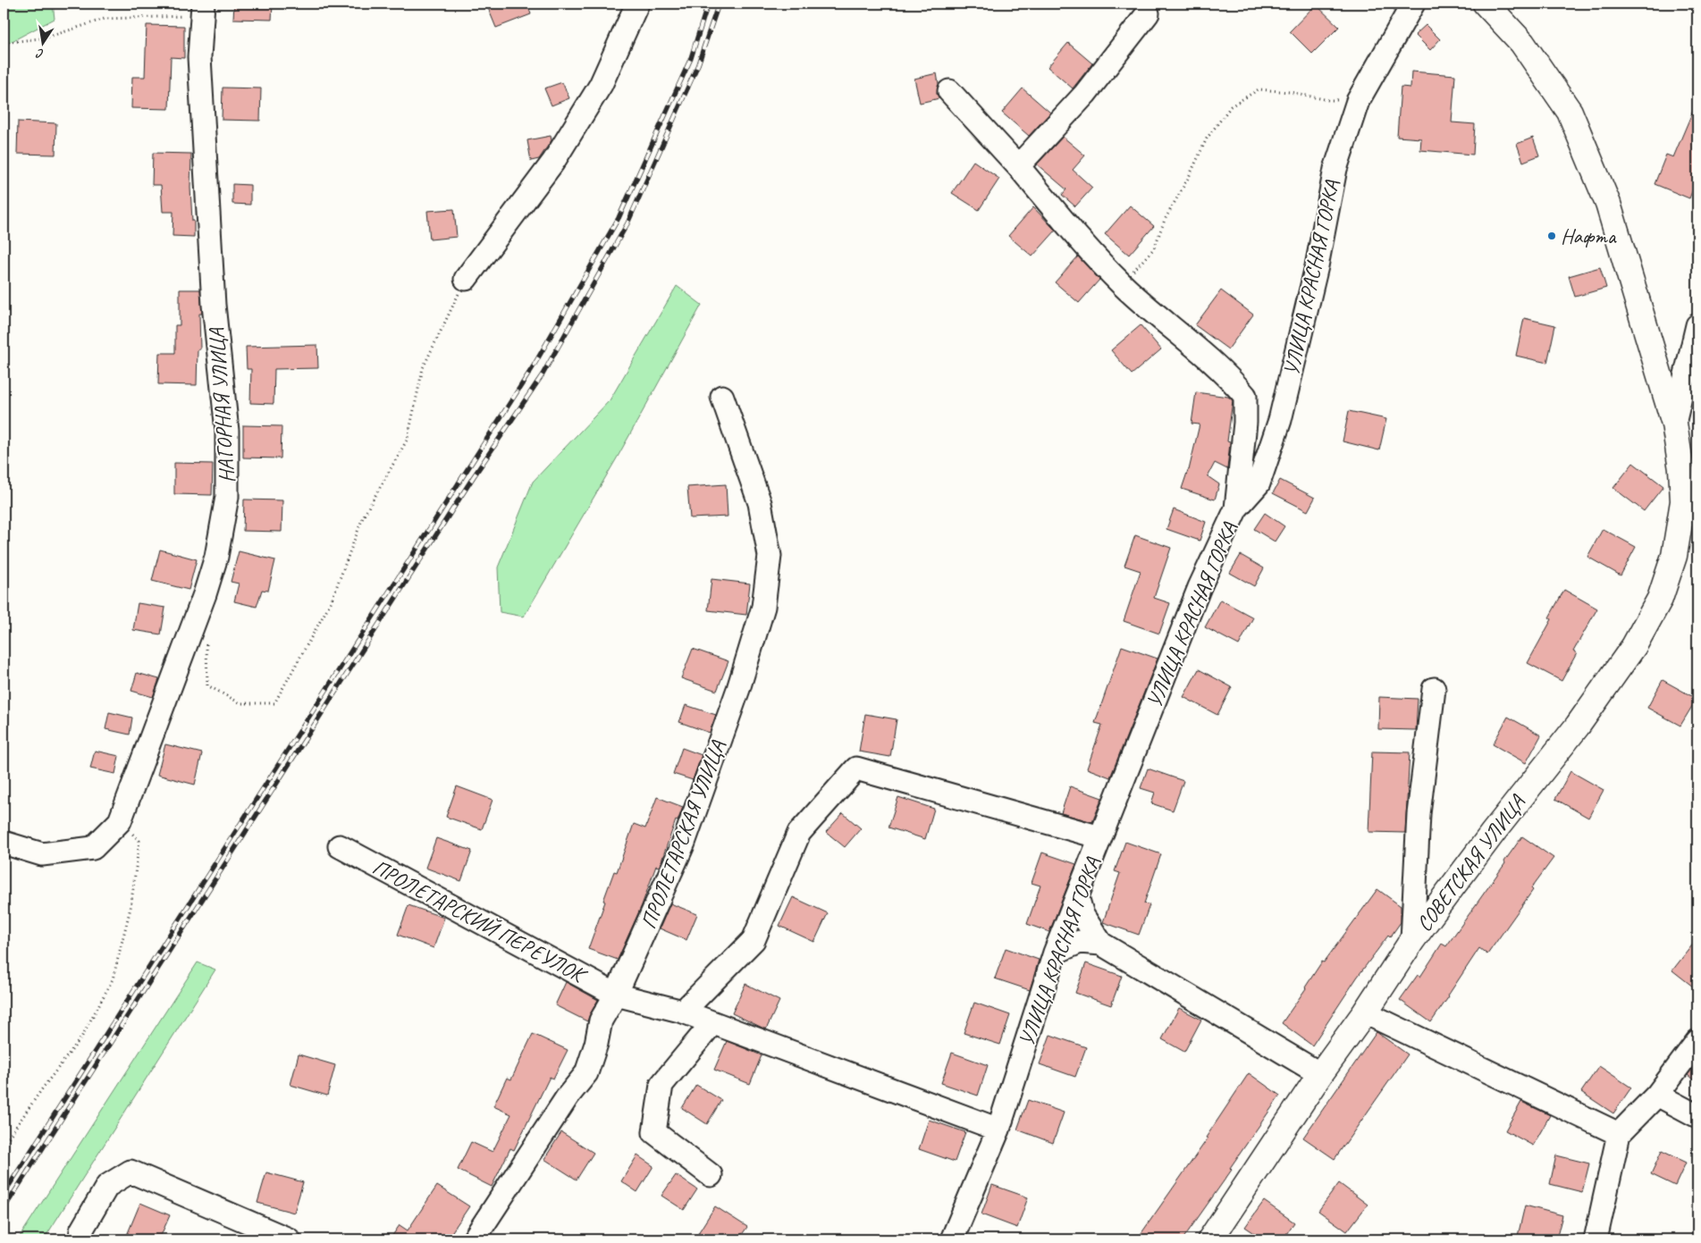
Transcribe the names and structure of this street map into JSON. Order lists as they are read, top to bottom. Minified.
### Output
{"streets":{"main road":["СОВЕТСКАЯ УЛИЦА"],"street":["УЛИЦА КРАСНАЯ ГОРКА","НАГОРНАЯ УЛИЦА","ПРОЛЕТАРСКАЯ УЛИЦА","ПРОЛЕТАРСКИЙ ПЕРЕУЛОК"]},"crossings":[["УЛИЦА КРАСНАЯ ГОРКА","ПРОЛЕТАРСКИЙ ПЕРЕУЛОК"],["ПРОЛЕТАРСКАЯ УЛИЦА","ПРОЛЕТАРСКИЙ ПЕРЕУЛОК"]],"places":["Нафта"],"north":"bottom"}
